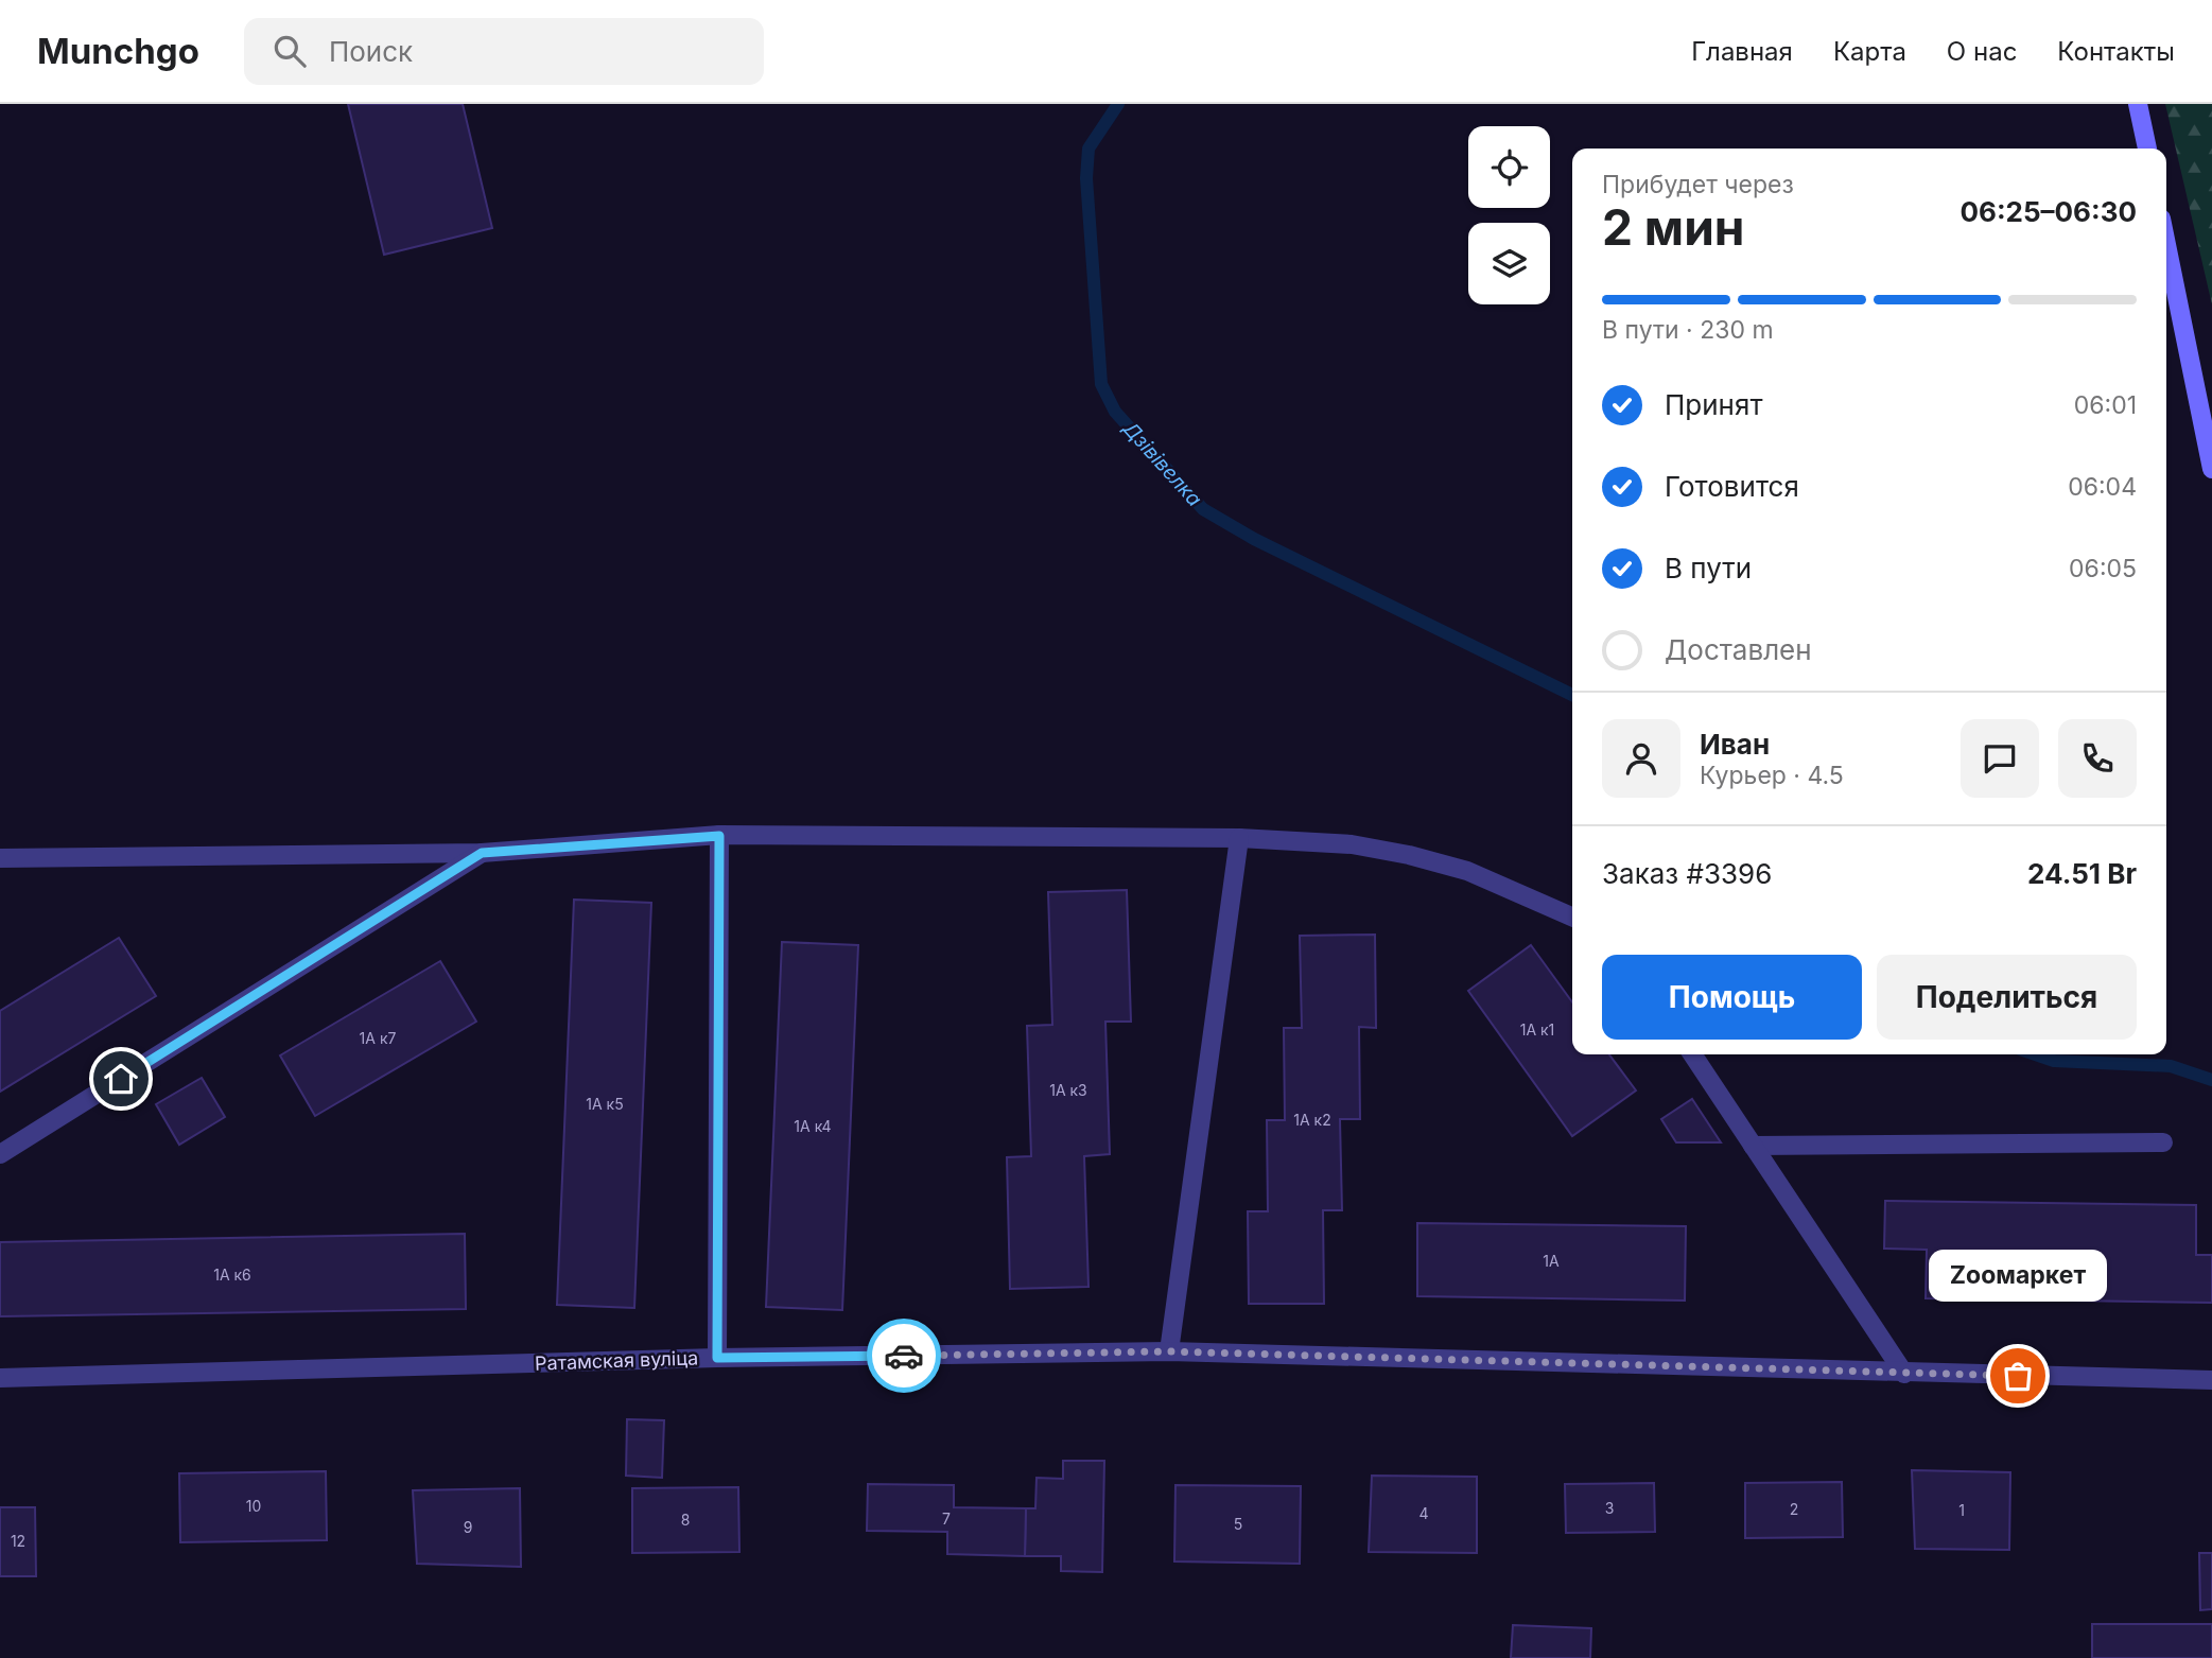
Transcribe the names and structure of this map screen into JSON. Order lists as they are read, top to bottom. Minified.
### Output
{"streets":{"street":["Ратамская вуліца"]},"water":["Дзівівелка"],"places":["Zooмаркет"],"house_numbers":["1А к1","1А к7","1А к3","1А к5","1А к2","1А к4","1А","1А к6","10","3","2","1","4","7","8","5","9","12"],"page":{"header":"Munchgo","search":"Поиск","nav":["Главная","Карта","О нас","Контакты"],"heading":["2 мин","Прибудет через","06:25–06:30"],"panel":["Иван","Курьер · 4.5","Заказ #3396","24.51 Br"],"bar":"В пути · 230 m","list":[["Принят","06:01"],["Готовится","06:04"],["В пути","06:05"],"Доставлен"],"buttons":["Помощь","Поделиться"],"bubble":"Zooмаркет"}}
